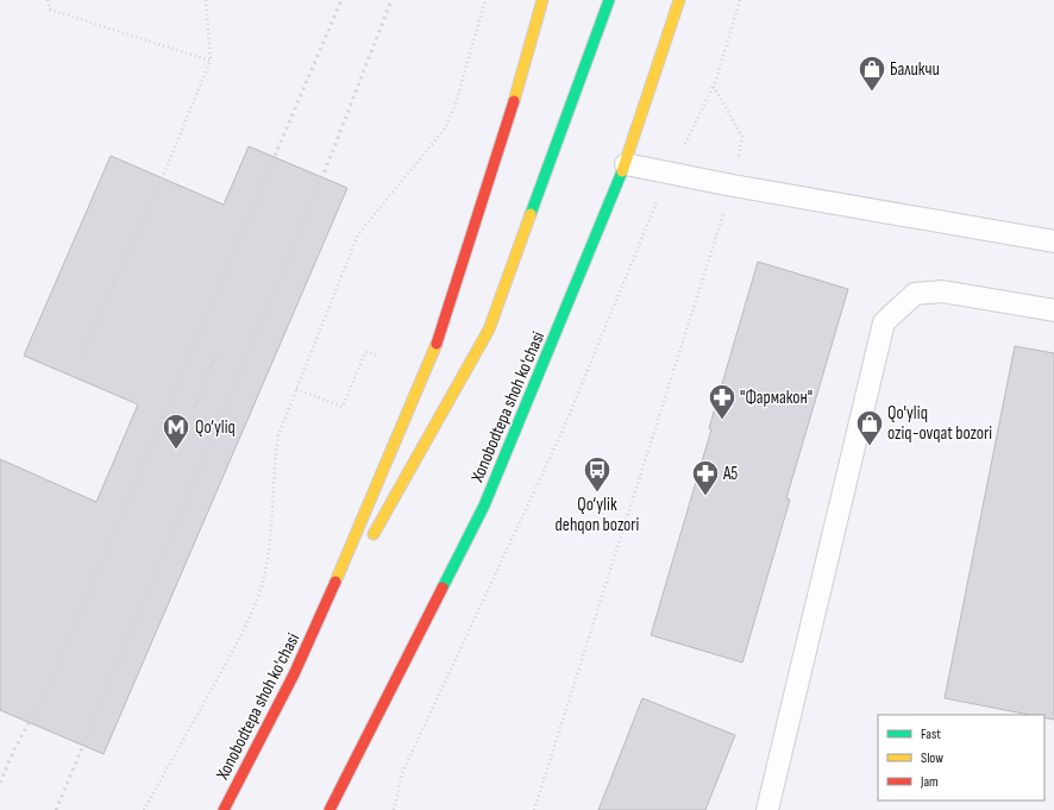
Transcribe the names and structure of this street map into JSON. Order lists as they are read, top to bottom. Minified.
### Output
{"streets":{"highway":["Xonobodtepa shoh ko'chasi"]},"places":{"shop":["Баликчи","Qo'yliq oziq-ovqat bozori"],"pharmacy":["\"Фармакон\"","А5"],"metro station":["Qo‘yliq"],"bus stop":["Qo‘ylik dehqon bozori"]},"legend":["Fast","Slow","Jam"]}
